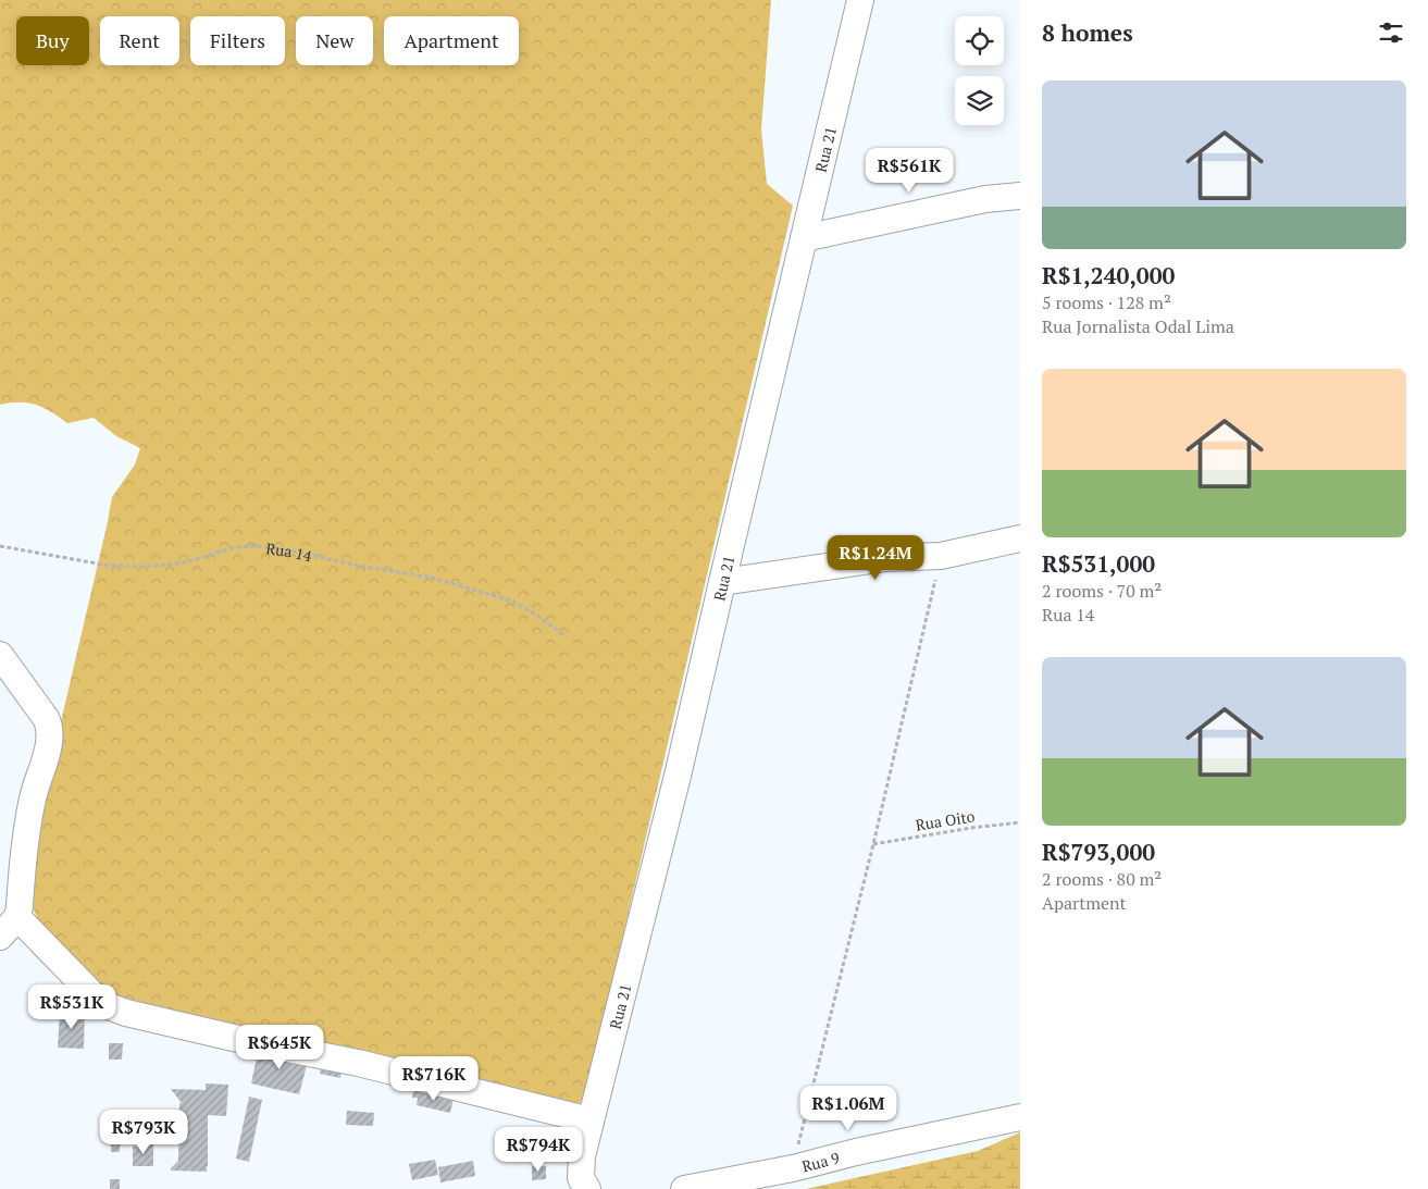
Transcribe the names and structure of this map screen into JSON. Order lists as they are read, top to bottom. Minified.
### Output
{"streets":{"street":["Rua 21","Rua 9"],"path":["Rua 14","Rua Oito"]},"page":{"heading":"8 homes","chip":["Buy","Rent","Filters","New","Apartment"],"list":[{"name":"R$1,240,000","note":"5 rooms · 128 m² · Rua Jornalista Odal Lima"},{"name":"R$531,000","note":"2 rooms · 70 m² · Rua 14"},{"name":"R$793,000","note":"2 rooms · 80 m² · Apartment"}],"price":["R$561K","R$1.24M","R$531K","R$645K","R$716K","R$1.06M","R$793K","R$794K"]}}
